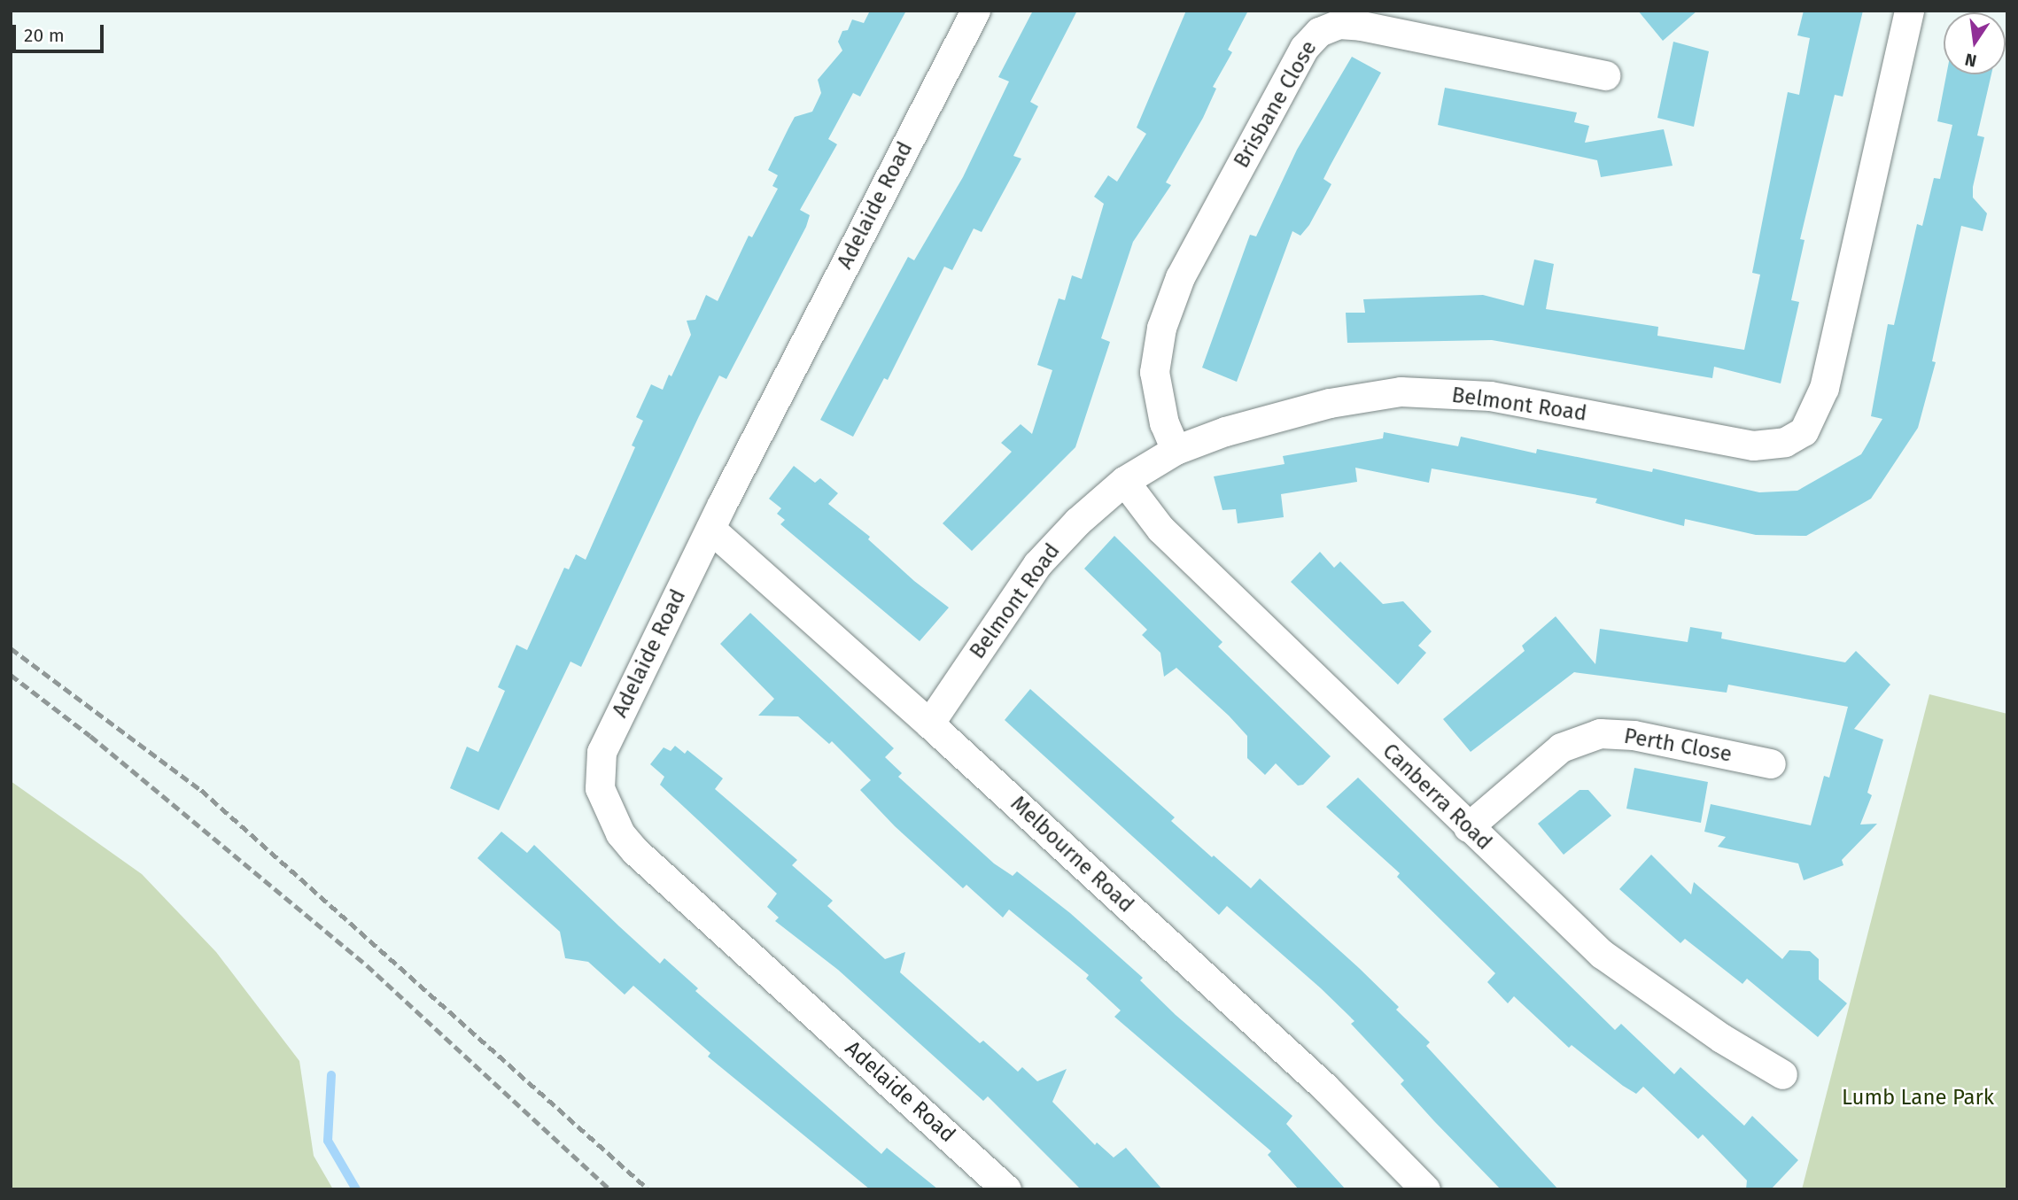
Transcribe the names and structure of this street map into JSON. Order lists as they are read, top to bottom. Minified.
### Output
{"streets":{"street":["Brisbane Close","Adelaide Road","Belmont Road","Perth Close","Canberra Road","Melbourne Road"]},"crossings":[["Brisbane Close","Belmont Road"],["Adelaide Road","Melbourne Road"],["Belmont Road","Canberra Road"],["Belmont Road","Melbourne Road"],["Perth Close","Canberra Road"]],"parks":["Lumb Lane Park"],"scale_bar":"20 m","north":"bottom"}
